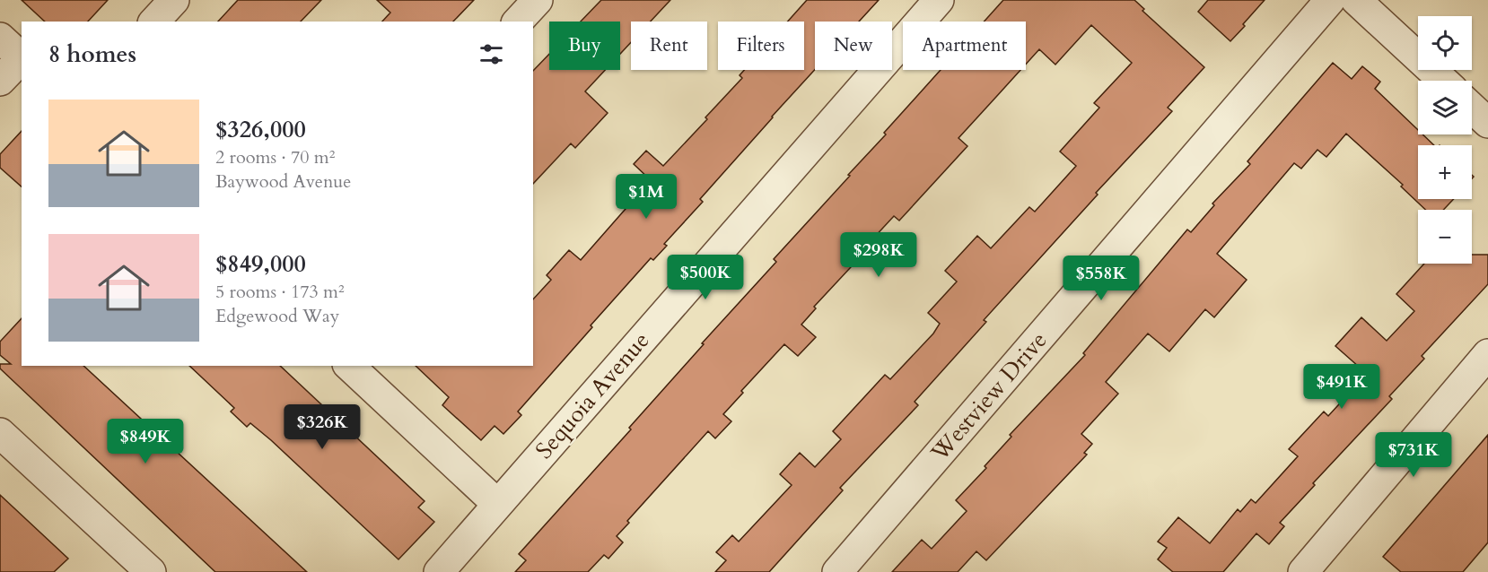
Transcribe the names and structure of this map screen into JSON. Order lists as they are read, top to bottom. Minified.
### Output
{"streets":{"street":["Sequoia Avenue","Westview Drive"]},"page":{"map_buttons":["+","−"],"chip":["Buy","Rent","Filters","New","Apartment"],"heading":"8 homes","list":[{"name":"$326,000","note":"2 rooms · 70 m² · Baywood Avenue"},{"name":"$849,000","note":"5 rooms · 173 m² · Edgewood Way"}],"price":["$1M","$298K","$500K","$558K","$491K","$326K","$849K","$731K"]}}
